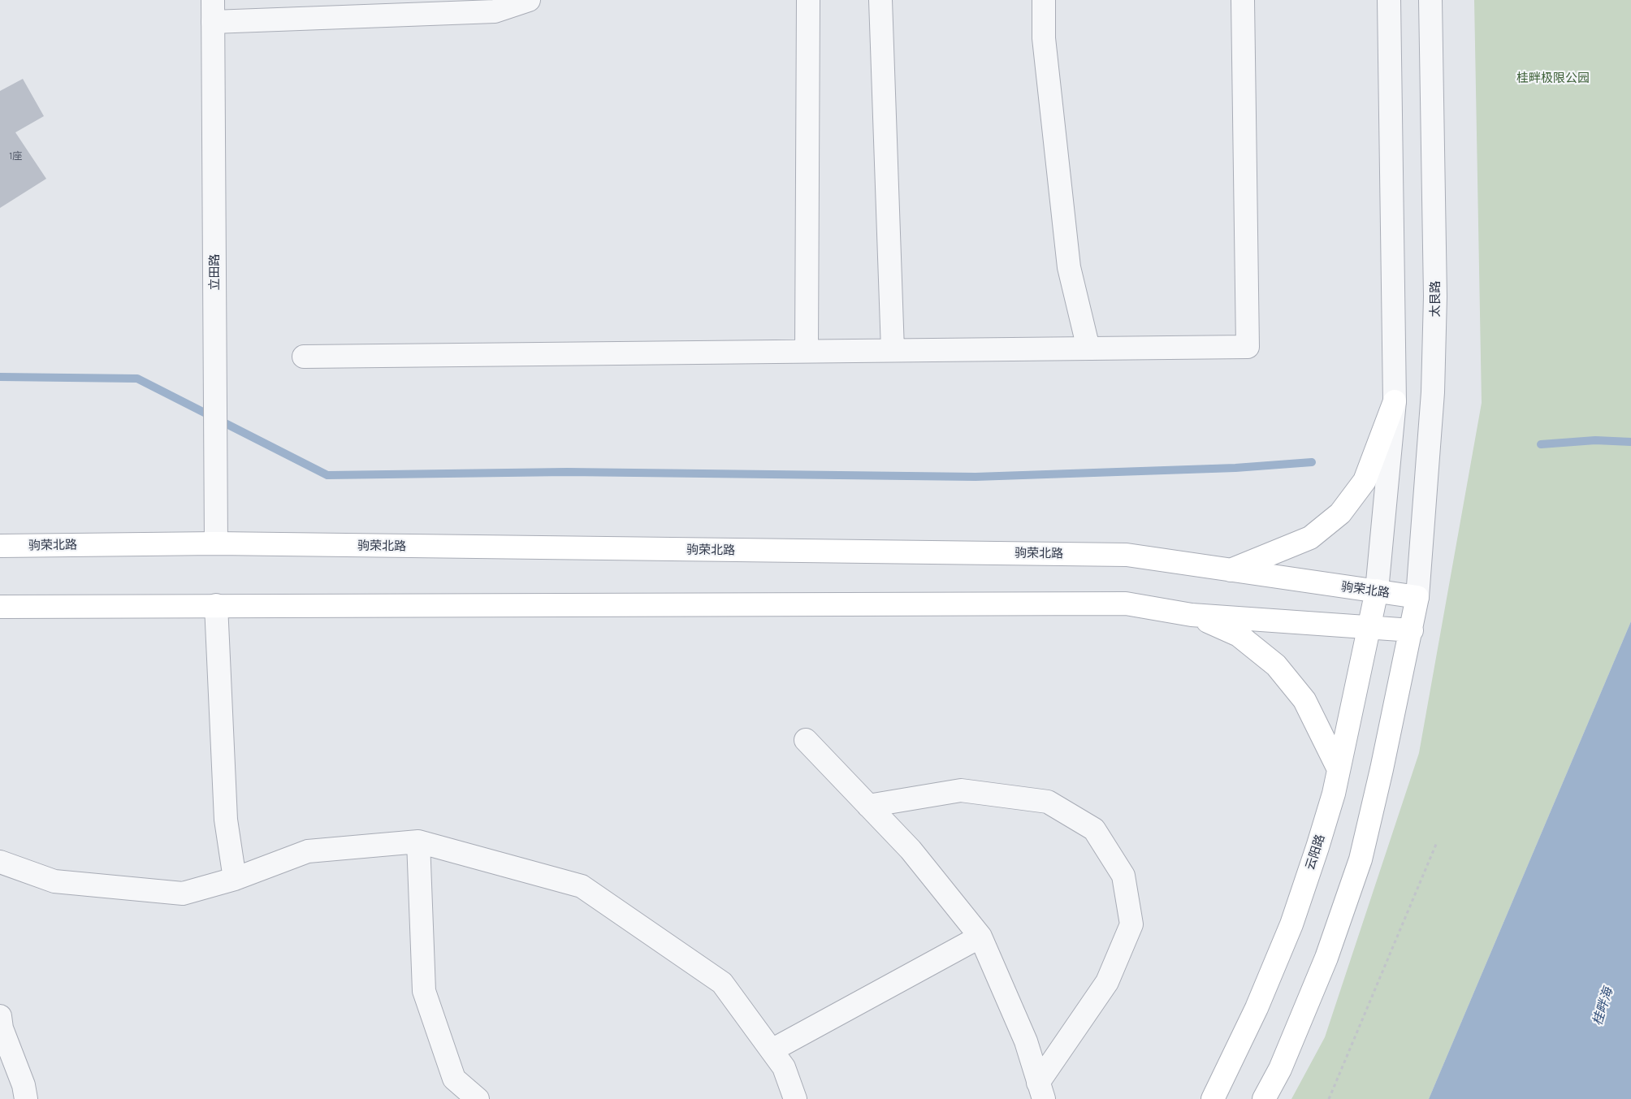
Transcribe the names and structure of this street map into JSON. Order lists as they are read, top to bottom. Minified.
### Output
{"streets":{"main road":["驹荣北路","云阳路"],"street":["立田路","太艮路"]},"crossings":[["立田路","驹荣北路"],["太艮路","驹荣北路"],["驹荣北路","云阳路"]],"water":["桂畔海"],"parks":["桂畔极限公园"],"house_numbers":["1座"]}
